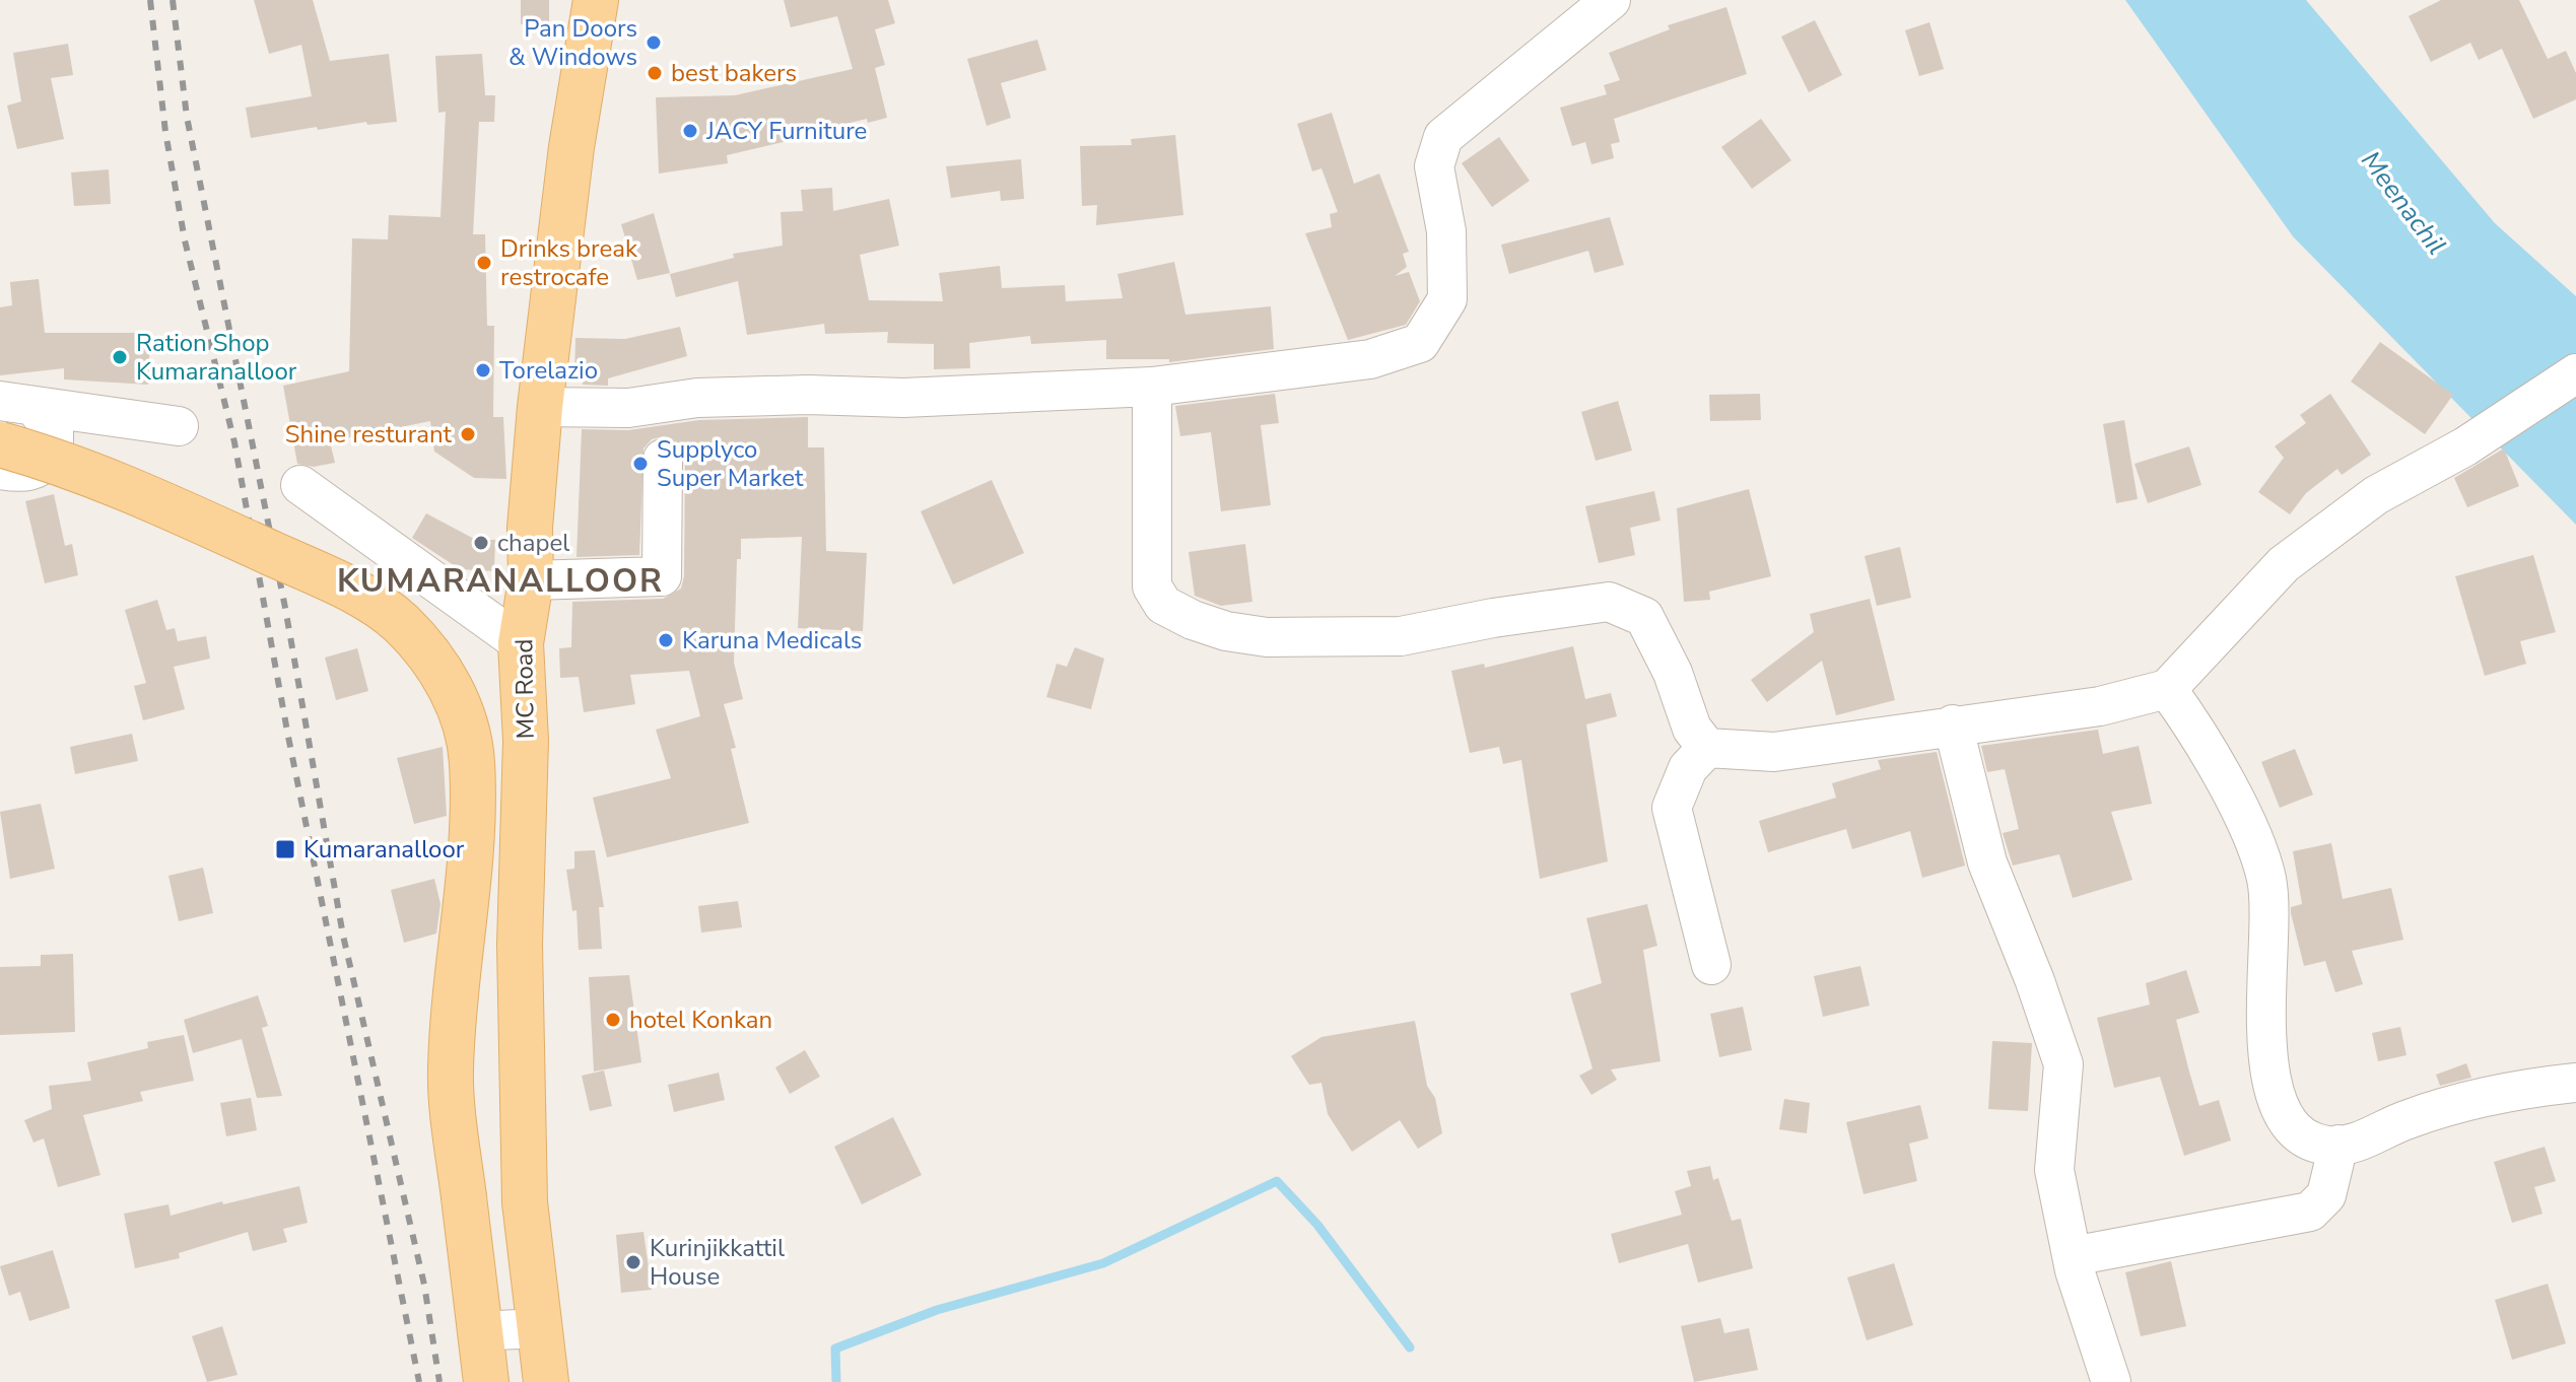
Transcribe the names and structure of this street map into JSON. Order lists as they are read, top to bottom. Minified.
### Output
{"streets":{"main road":["MC Road"]},"districts":["KUMARANALLOOR"],"water":["Meenachil"],"places":{"other":["Pan Doors & Windows","best bakers","JACY Furniture","Drinks break restrocafe","Ration Shop Kumaranalloor","Torelazio","Shine resturant","Supplyco Super Market","chapel","Karuna Medicals","hotel Konkan","Kurinjikkattil House"],"transit":["Kumaranalloor"]}}
